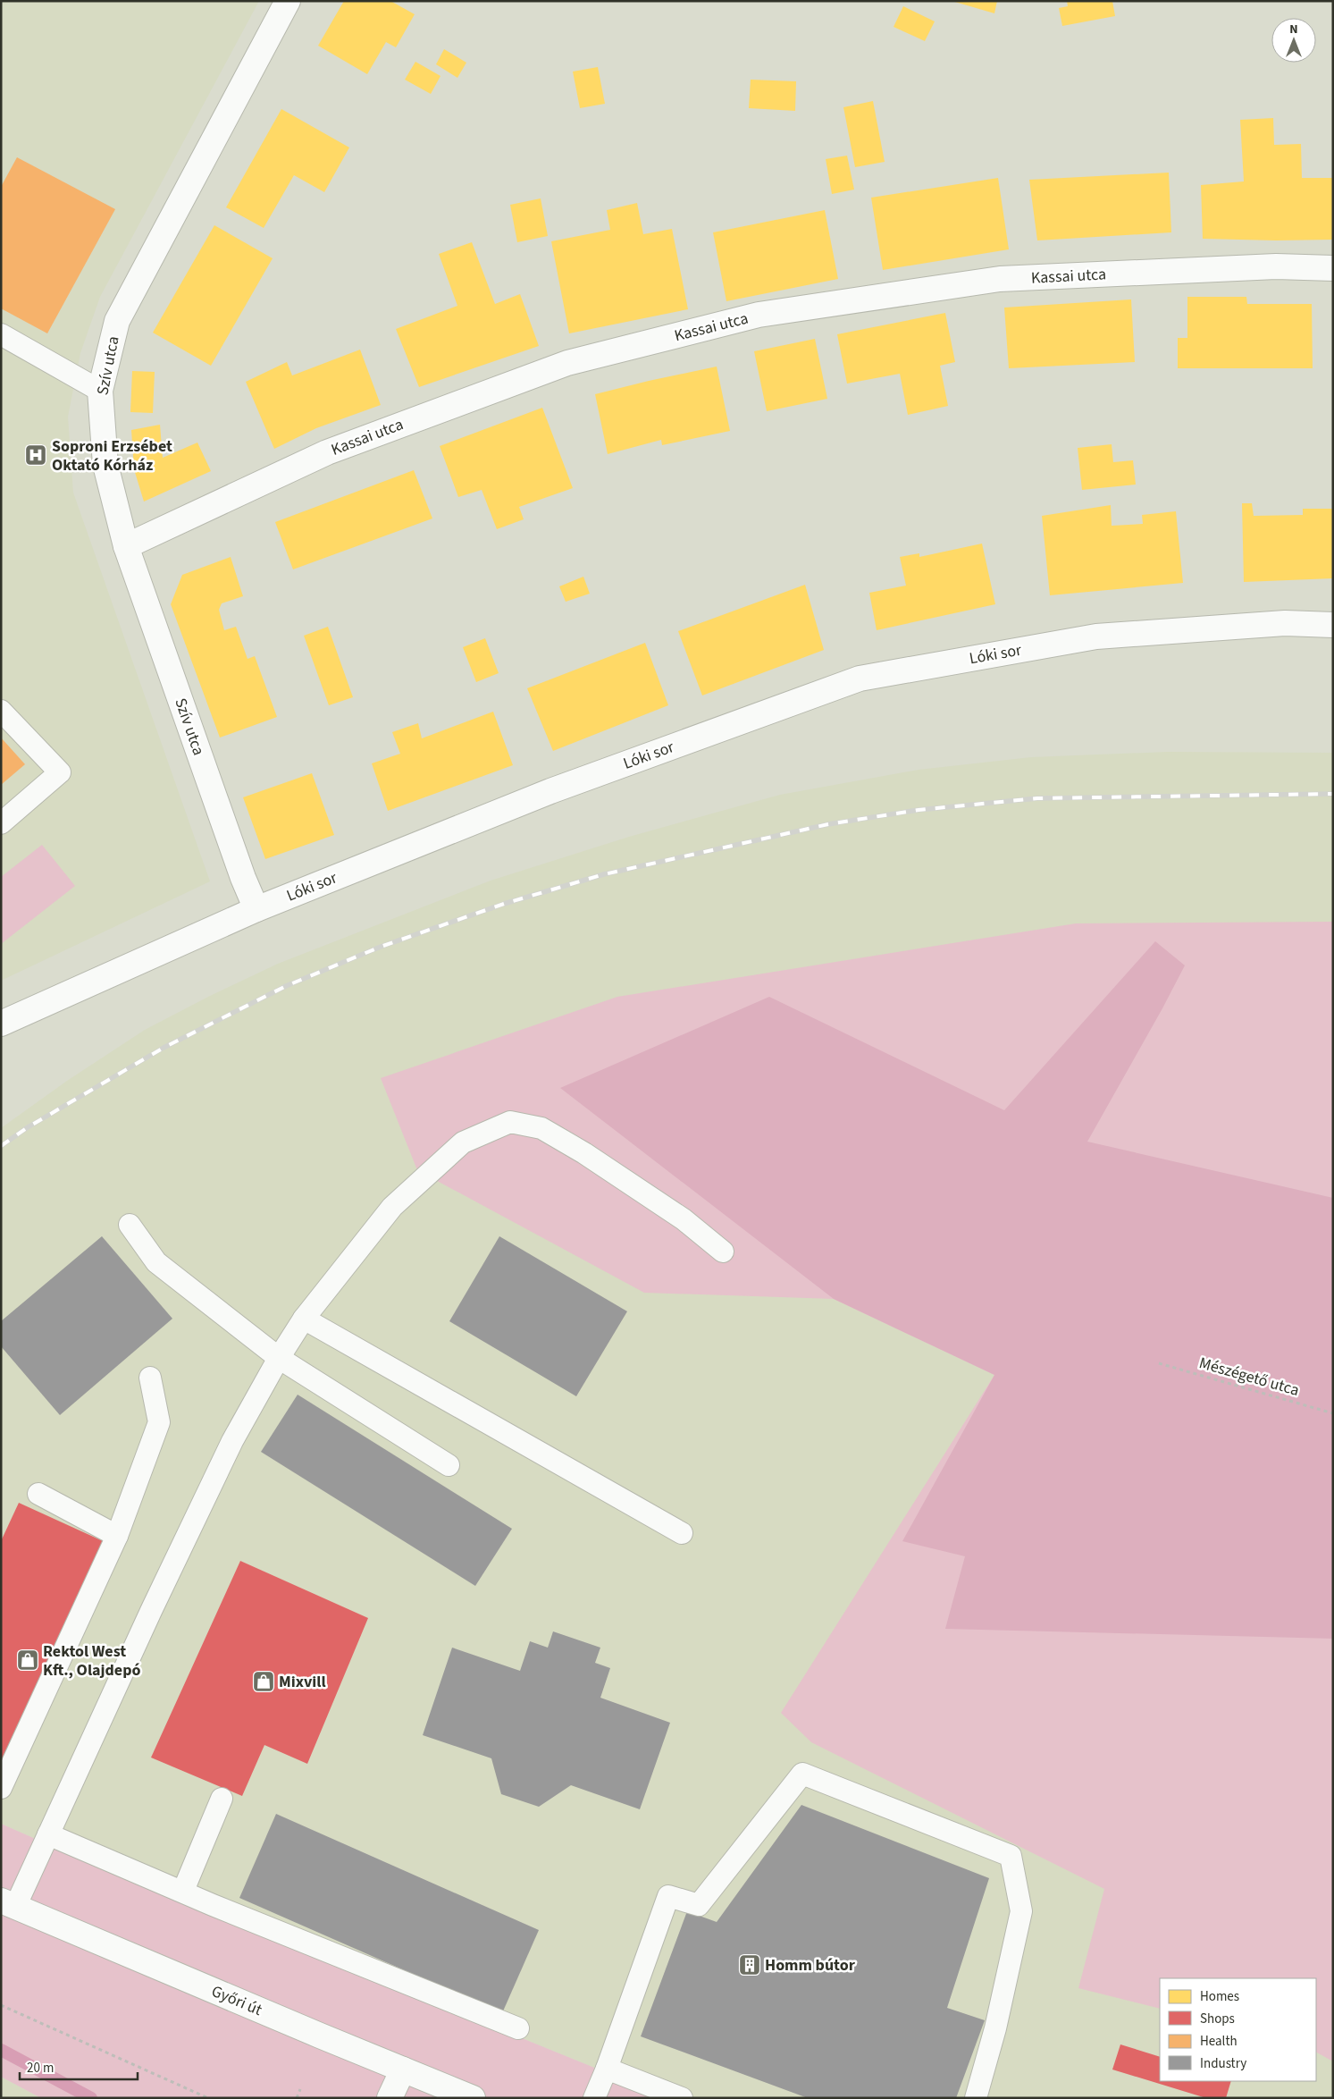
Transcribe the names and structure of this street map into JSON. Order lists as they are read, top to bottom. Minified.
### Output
{"streets":{"street":["Kassai utca","Szív utca","Lóki sor","Győri út"],"path":["Mészégető utca"]},"crossings":[["Kassai utca","Szív utca"],["Szív utca","Lóki sor"]],"places":{"hospital":["Soproni Erzsébet Oktató Kórház"],"shop":["Rektol West Kft., Olajdepó","Mixvill"],"building":["Homm bútor"]},"legend":["Homes","Shops","Health","Industry"],"scale_bar":"20 m","north":"top"}
